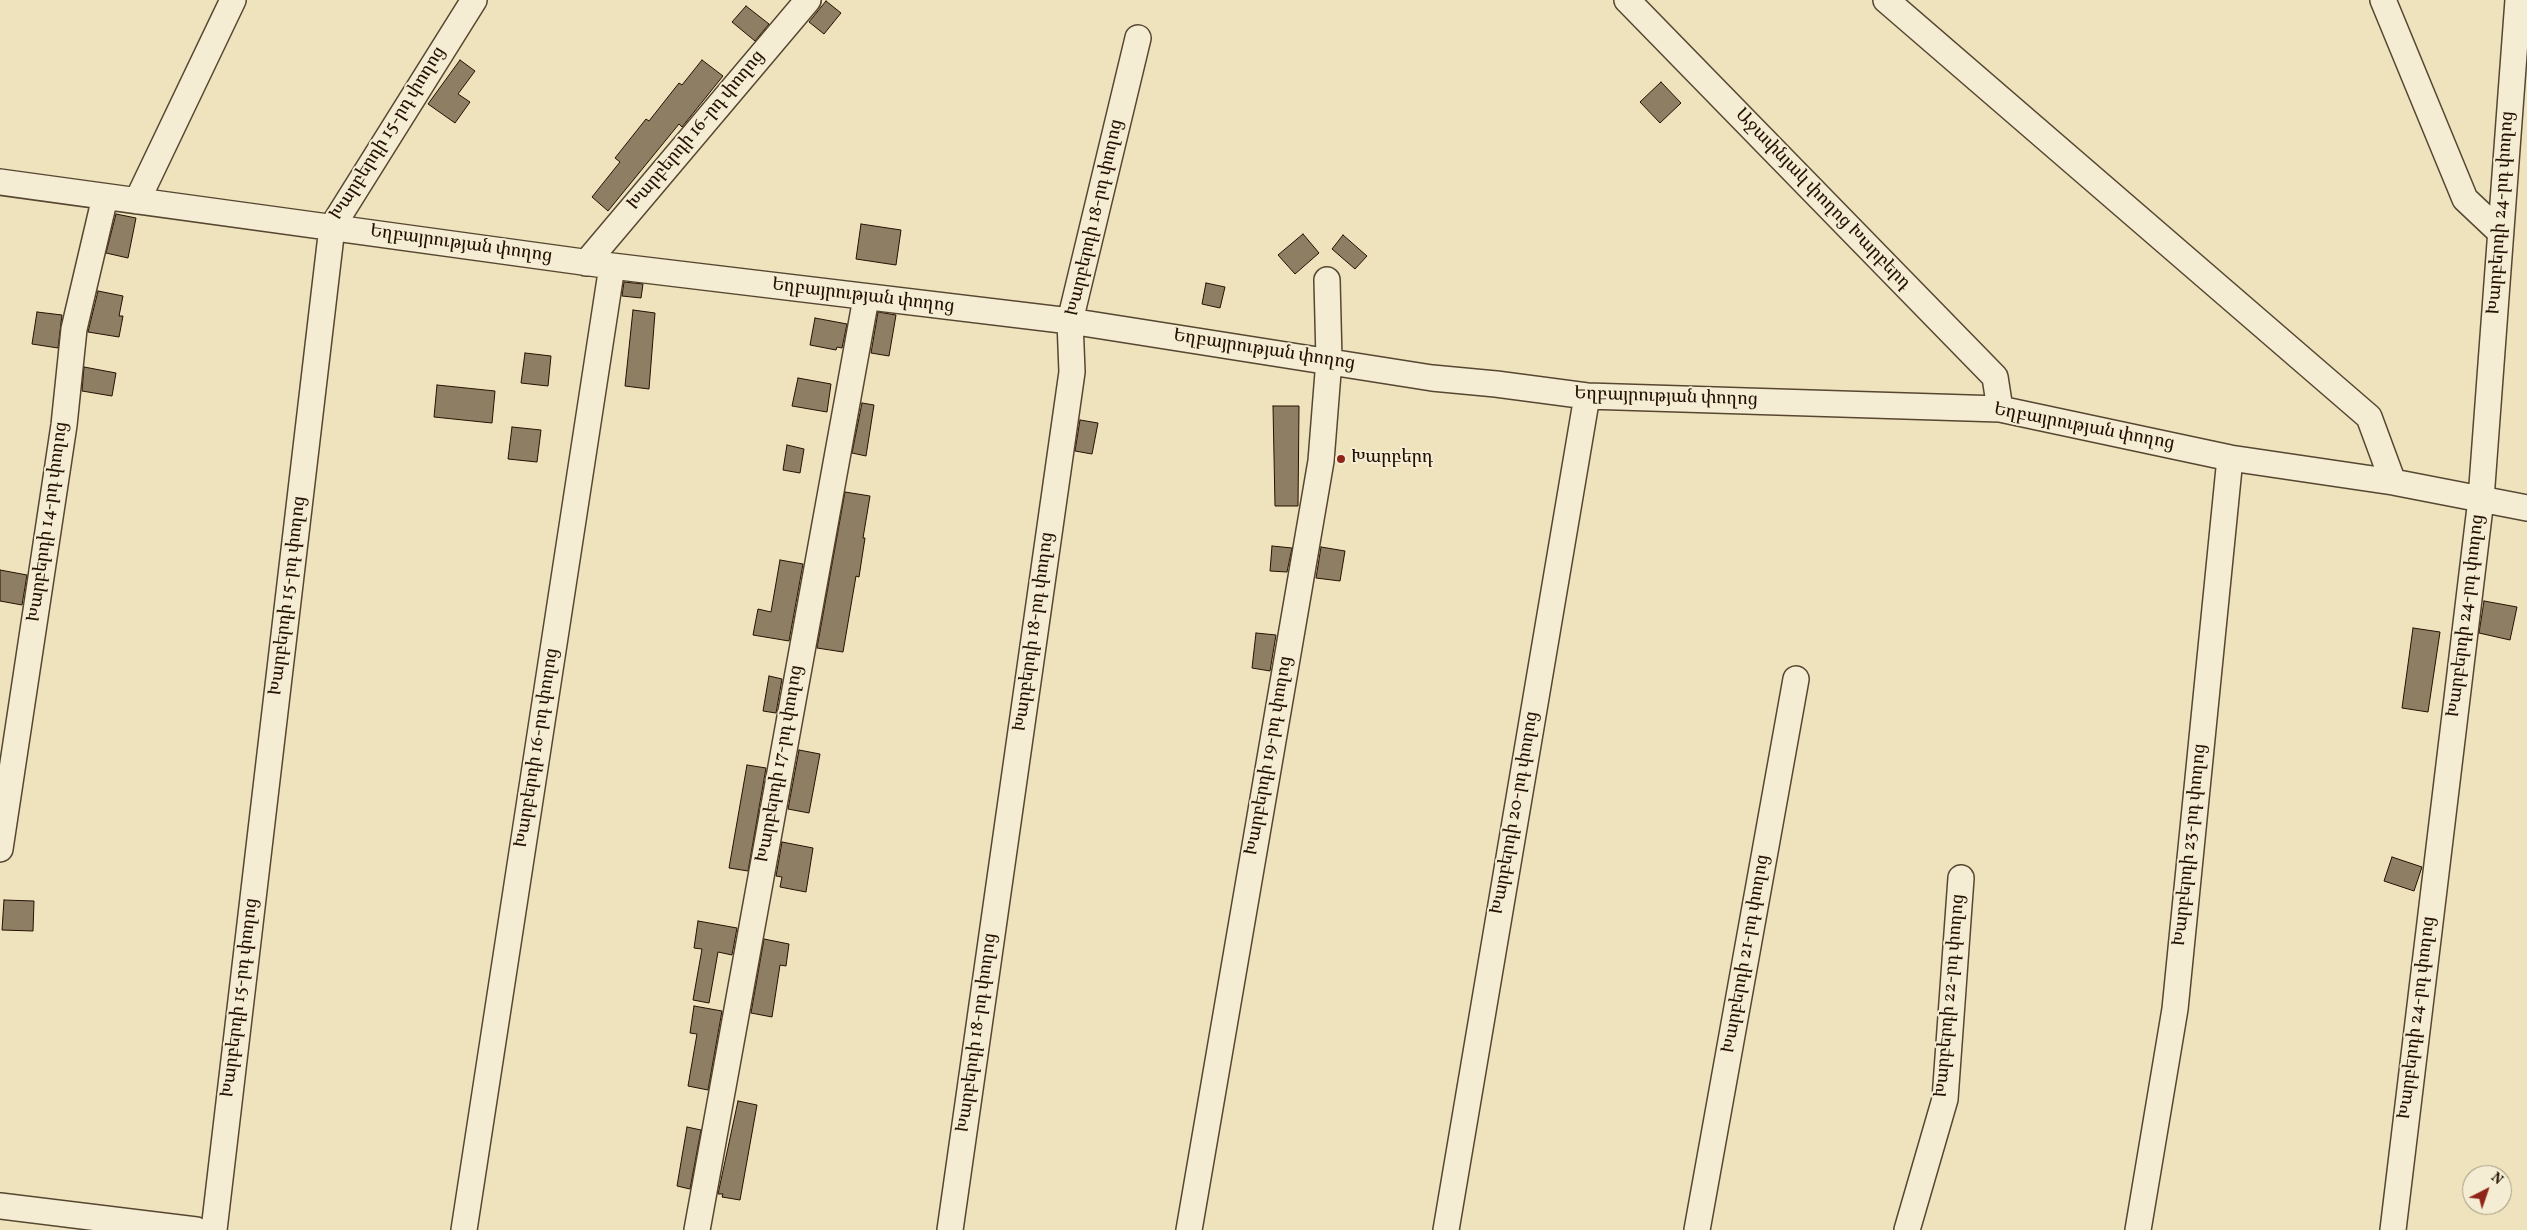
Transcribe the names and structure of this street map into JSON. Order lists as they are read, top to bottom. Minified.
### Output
{"streets":{"street":["Խարբերդի 16-րդ փողոց","Խարբերդի 15-րդ փողոց","Աջափնյակ փողոց Խարբերդ","Խարբերդի 24-րդ փողոց","Խարբերդի 18-րդ փողոց","Եղբայրության փողոց","Խարբերդի 14-րդ փողոց","Խարբերդի 19-րդ փողոց","Խարբերդի 17-րդ փողոց","Խարբերդի 20-րդ փողոց","Խարբերդի 23-րդ փողոց","Խարբերդի 21-րդ փողոց","Խարբերդի 22-րդ փողոց"]},"crossings":[["Խարբերդի 16-րդ փողոց","Եղբայրության փողոց"],["Խարբերդի 15-րդ փողոց","Եղբայրության փողոց"],["Աջափնյակ փողոց Խարբերդ","Եղբայրության փողոց"],["Խարբերդի 24-րդ փողոց","Եղբայրության փողոց"],["Խարբերդի 18-րդ փողոց","Եղբայրության փողոց"],["Եղբայրության փողոց","Խարբերդի 14-րդ փողոց"],["Եղբայրության փողոց","Խարբերդի 19-րդ փողոց"],["Եղբայրության փողոց","Խարբերդի 17-րդ փողոց"],["Եղբայրության փողոց","Խարբերդի 20-րդ փողոց"],["Եղբայրության փողոց","Խարբերդի 23-րդ փողոց"]],"places":["Խարբերդ"],"north":"top right"}
